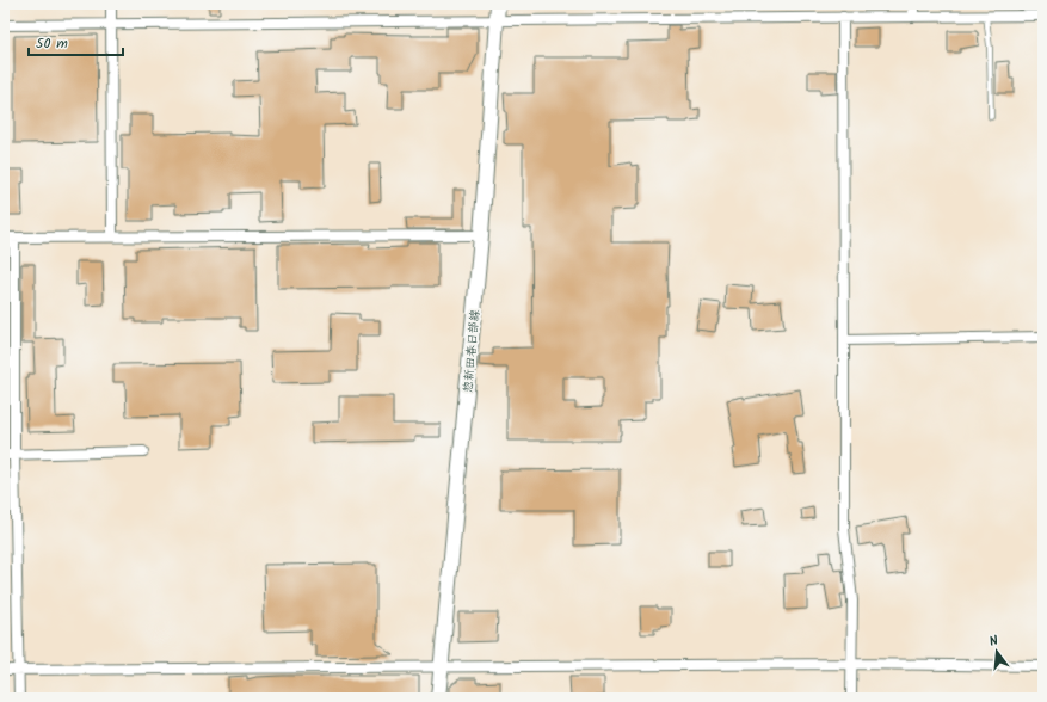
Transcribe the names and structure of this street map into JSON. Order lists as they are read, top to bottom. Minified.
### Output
{"streets":{"main road":["惣新田春日部線"]},"scale_bar":"50 m","north":"top"}
